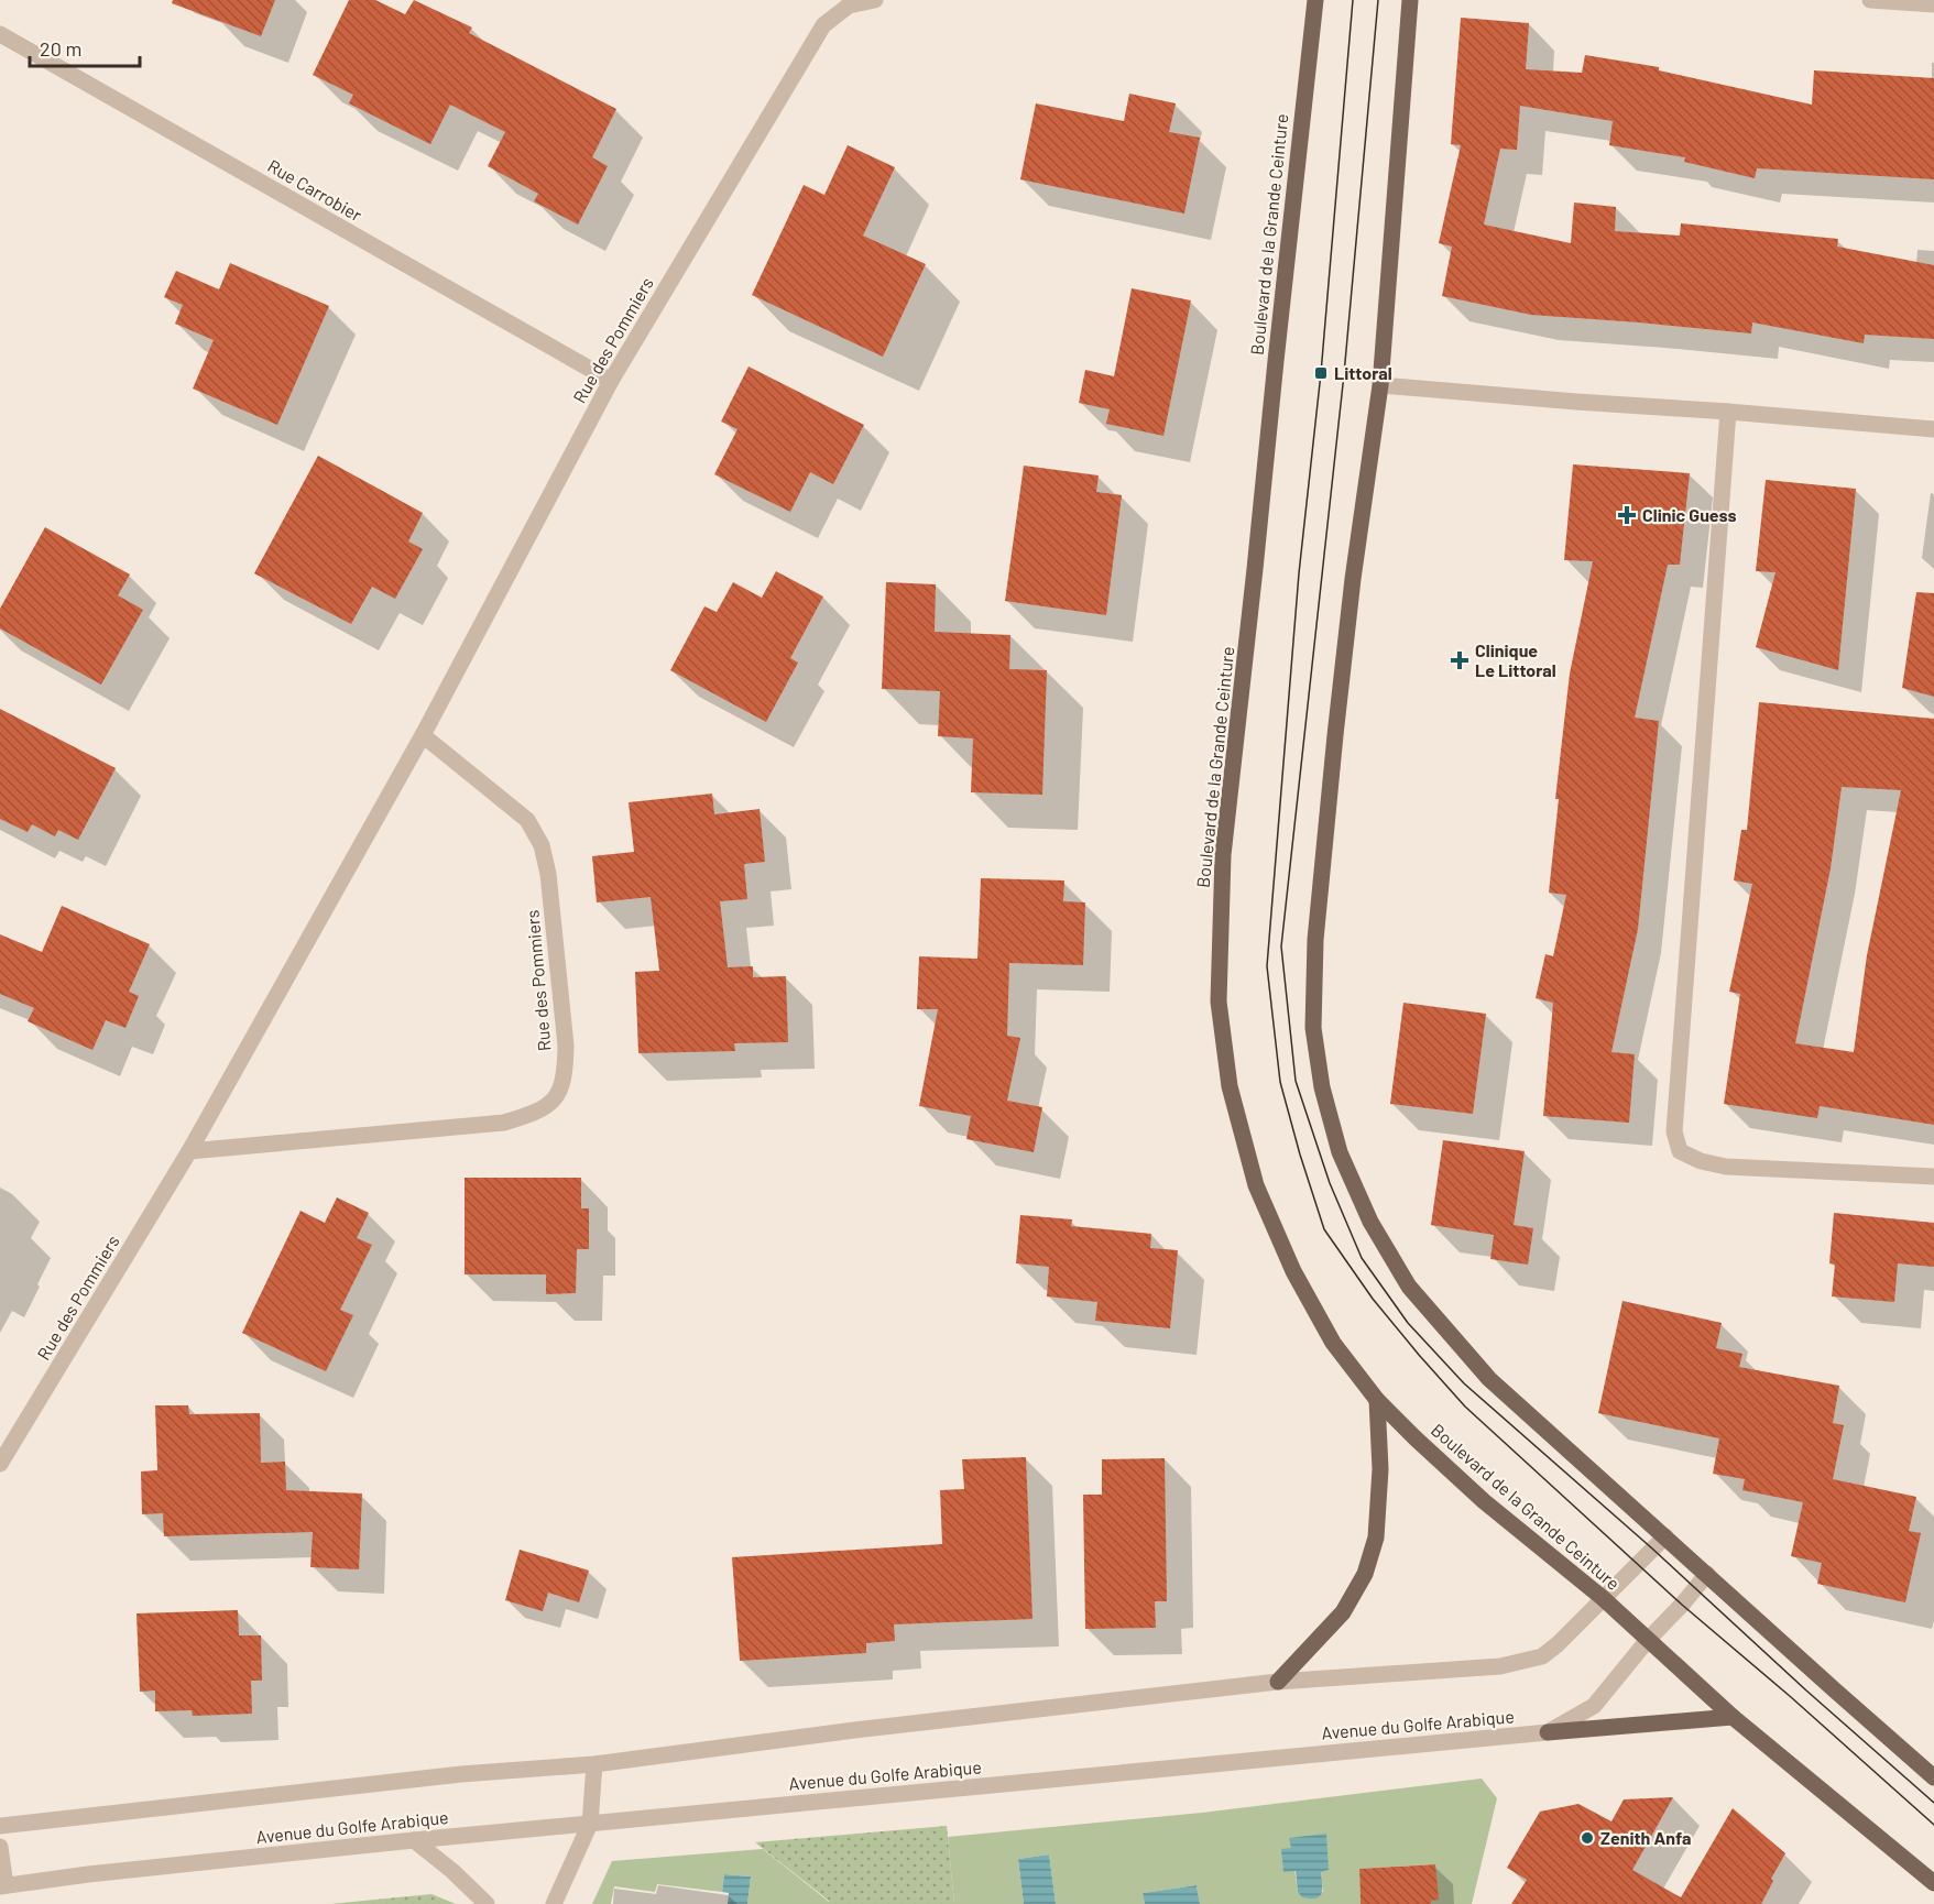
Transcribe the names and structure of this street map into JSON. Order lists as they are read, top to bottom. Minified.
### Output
{"streets":{"main road":["Boulevard de la Grande Ceinture"],"street":["Rue Carrobier","Rue des Pommiers","Avenue du Golfe Arabique"]},"crossings":[["Rue Carrobier","Rue des Pommiers"],["Boulevard de la Grande Ceinture","Avenue du Golfe Arabique"]],"places":{"transit":["Littoral"],"health":["Clinic Guess","Clinique Le Littoral"],"other":["Zenith Anfa"]},"scale_bar":"20 m"}
